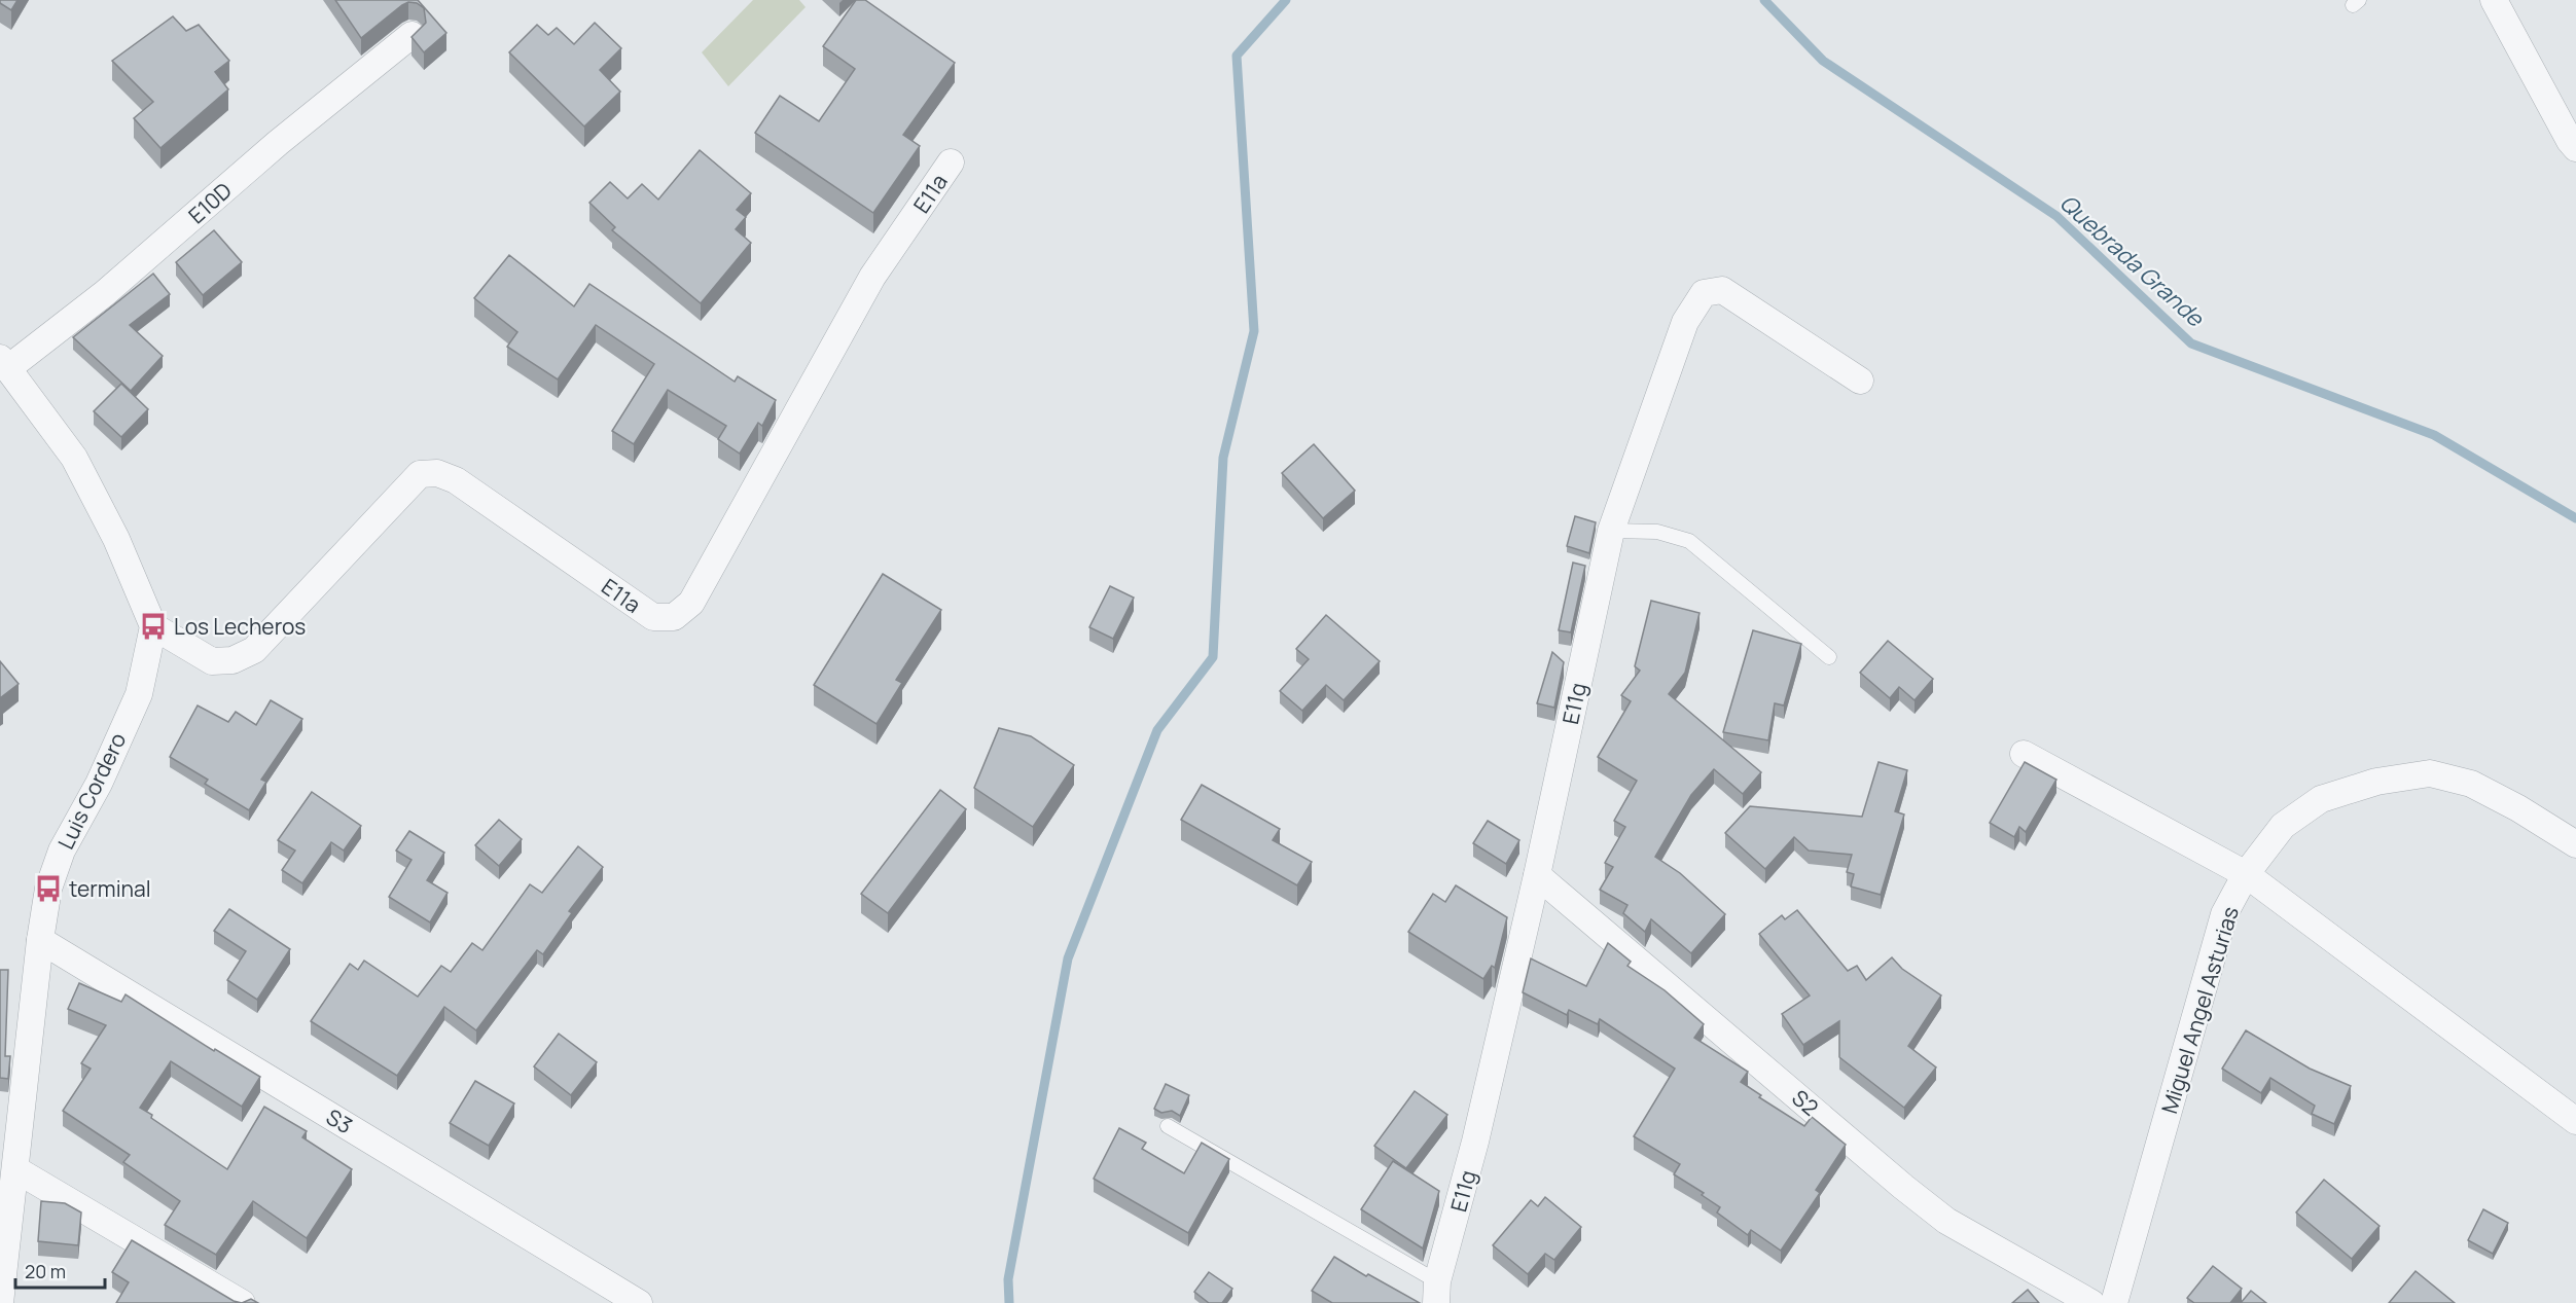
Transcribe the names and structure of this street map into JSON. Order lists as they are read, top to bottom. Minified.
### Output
{"streets":{"street":["E11a","E10D","E11g","Luis Cordero","Miguel Angel Asturias","S2","S3"]},"crossings":[["E11a","Luis Cordero"],["E11g","S2"],["Luis Cordero","S3"]],"water":["Quebrada Grande"],"places":{"bus stop":["Los Lecheros","terminal"]},"scale_bar":"20 m"}
